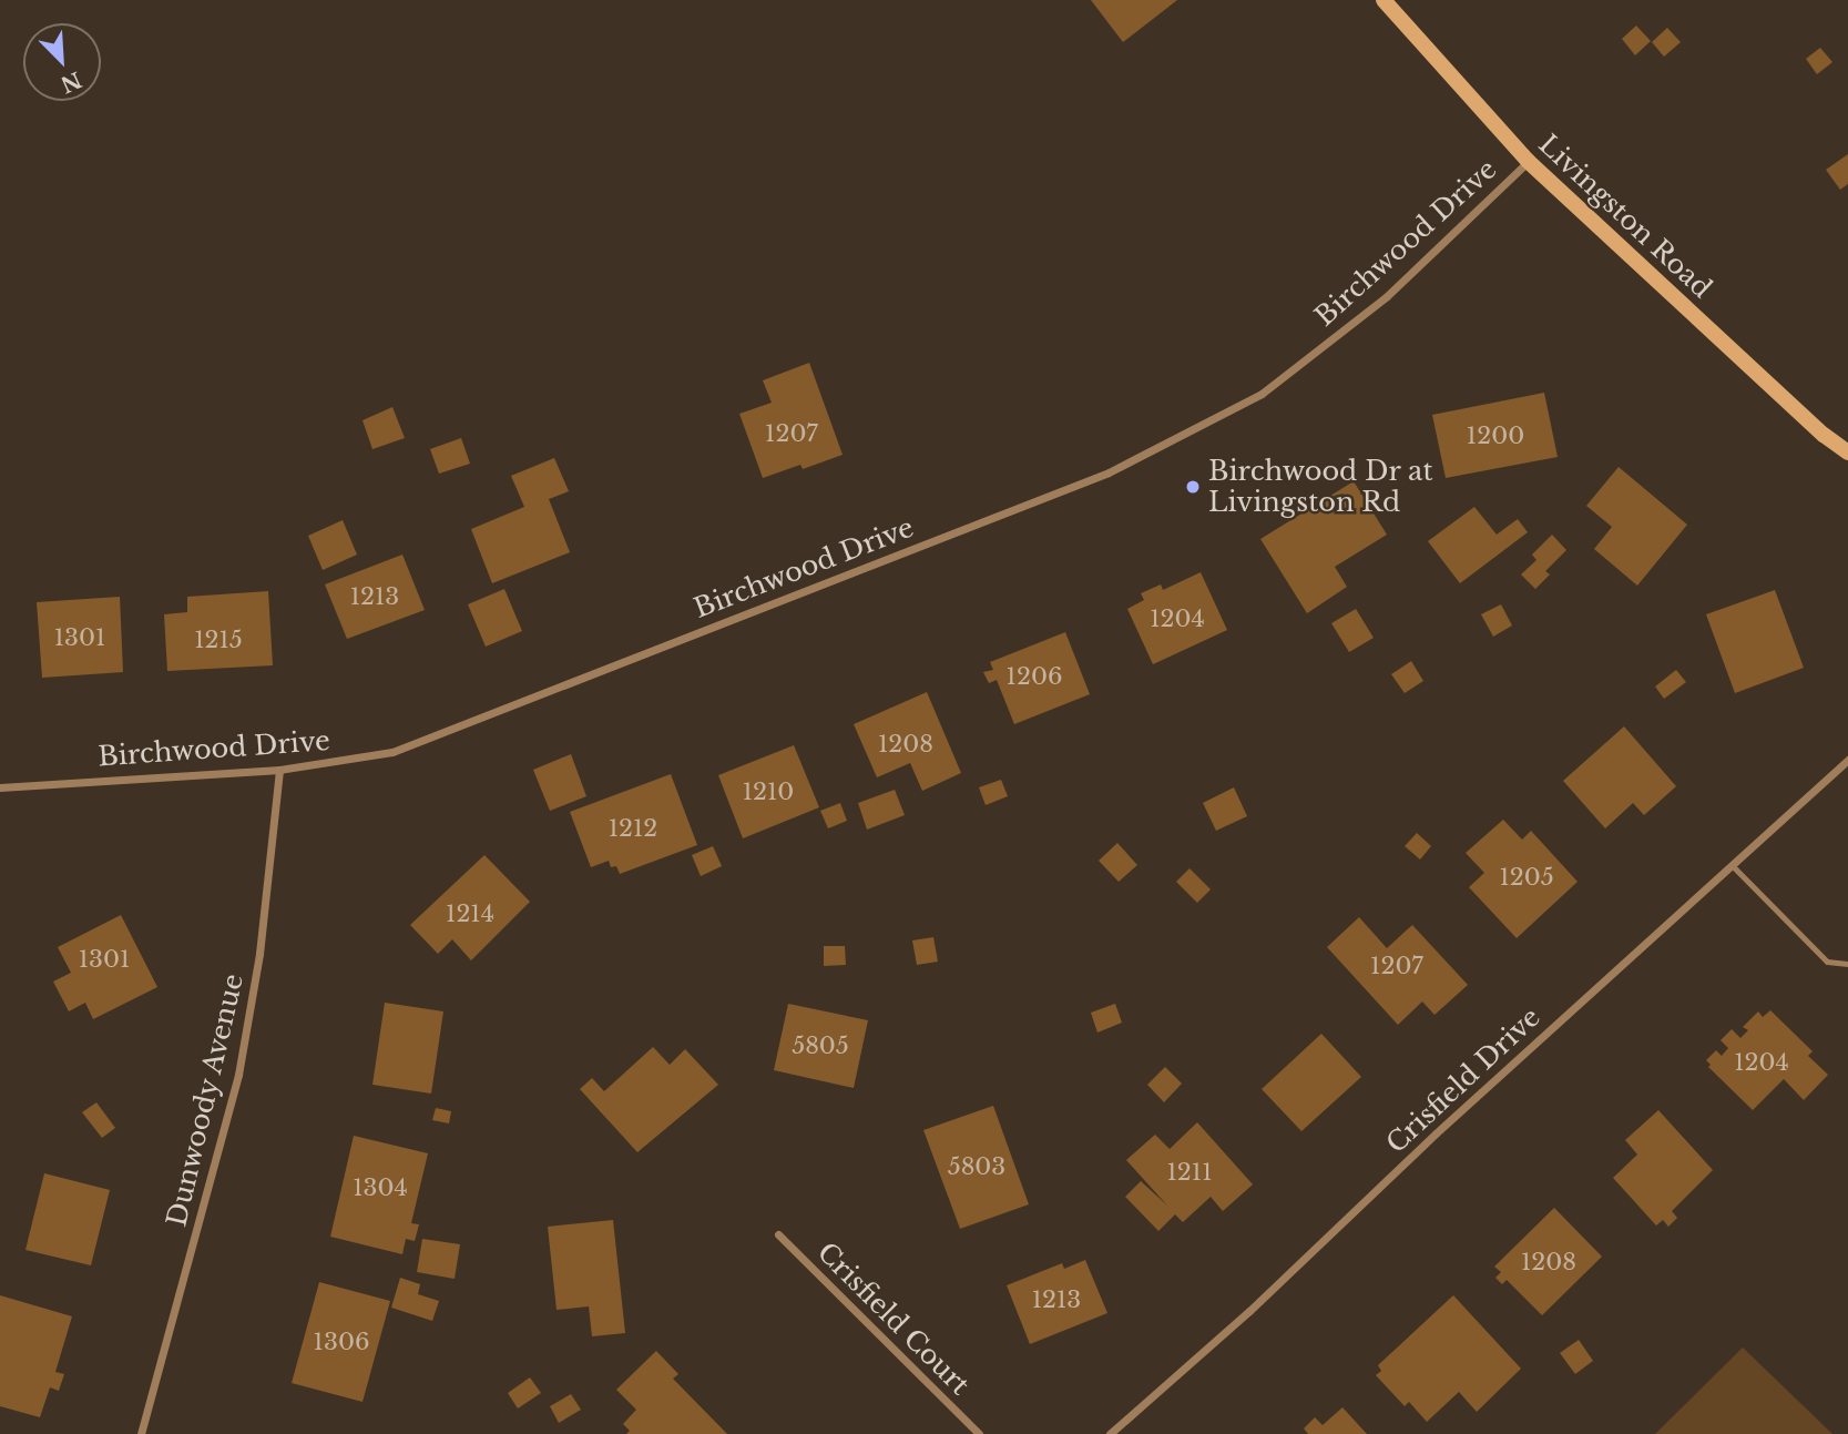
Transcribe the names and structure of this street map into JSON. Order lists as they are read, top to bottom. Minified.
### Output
{"streets":{"main road":["Livingston Road"],"street":["Birchwood Drive","Crisfield Drive","Dunwoody Avenue","Crisfield Court"]},"crossings":[["Livingston Road","Birchwood Drive"],["Birchwood Drive","Dunwoody Avenue"]],"places":["Birchwood Dr at Livingston Rd"],"house_numbers":["1207","1200","1213","1204","1301","1215","1206","1208","1210","1212","1205","1214","1301","1207","5805","1204","5803","1211","1304","1208","1213","1306"],"north":"bottom right"}
